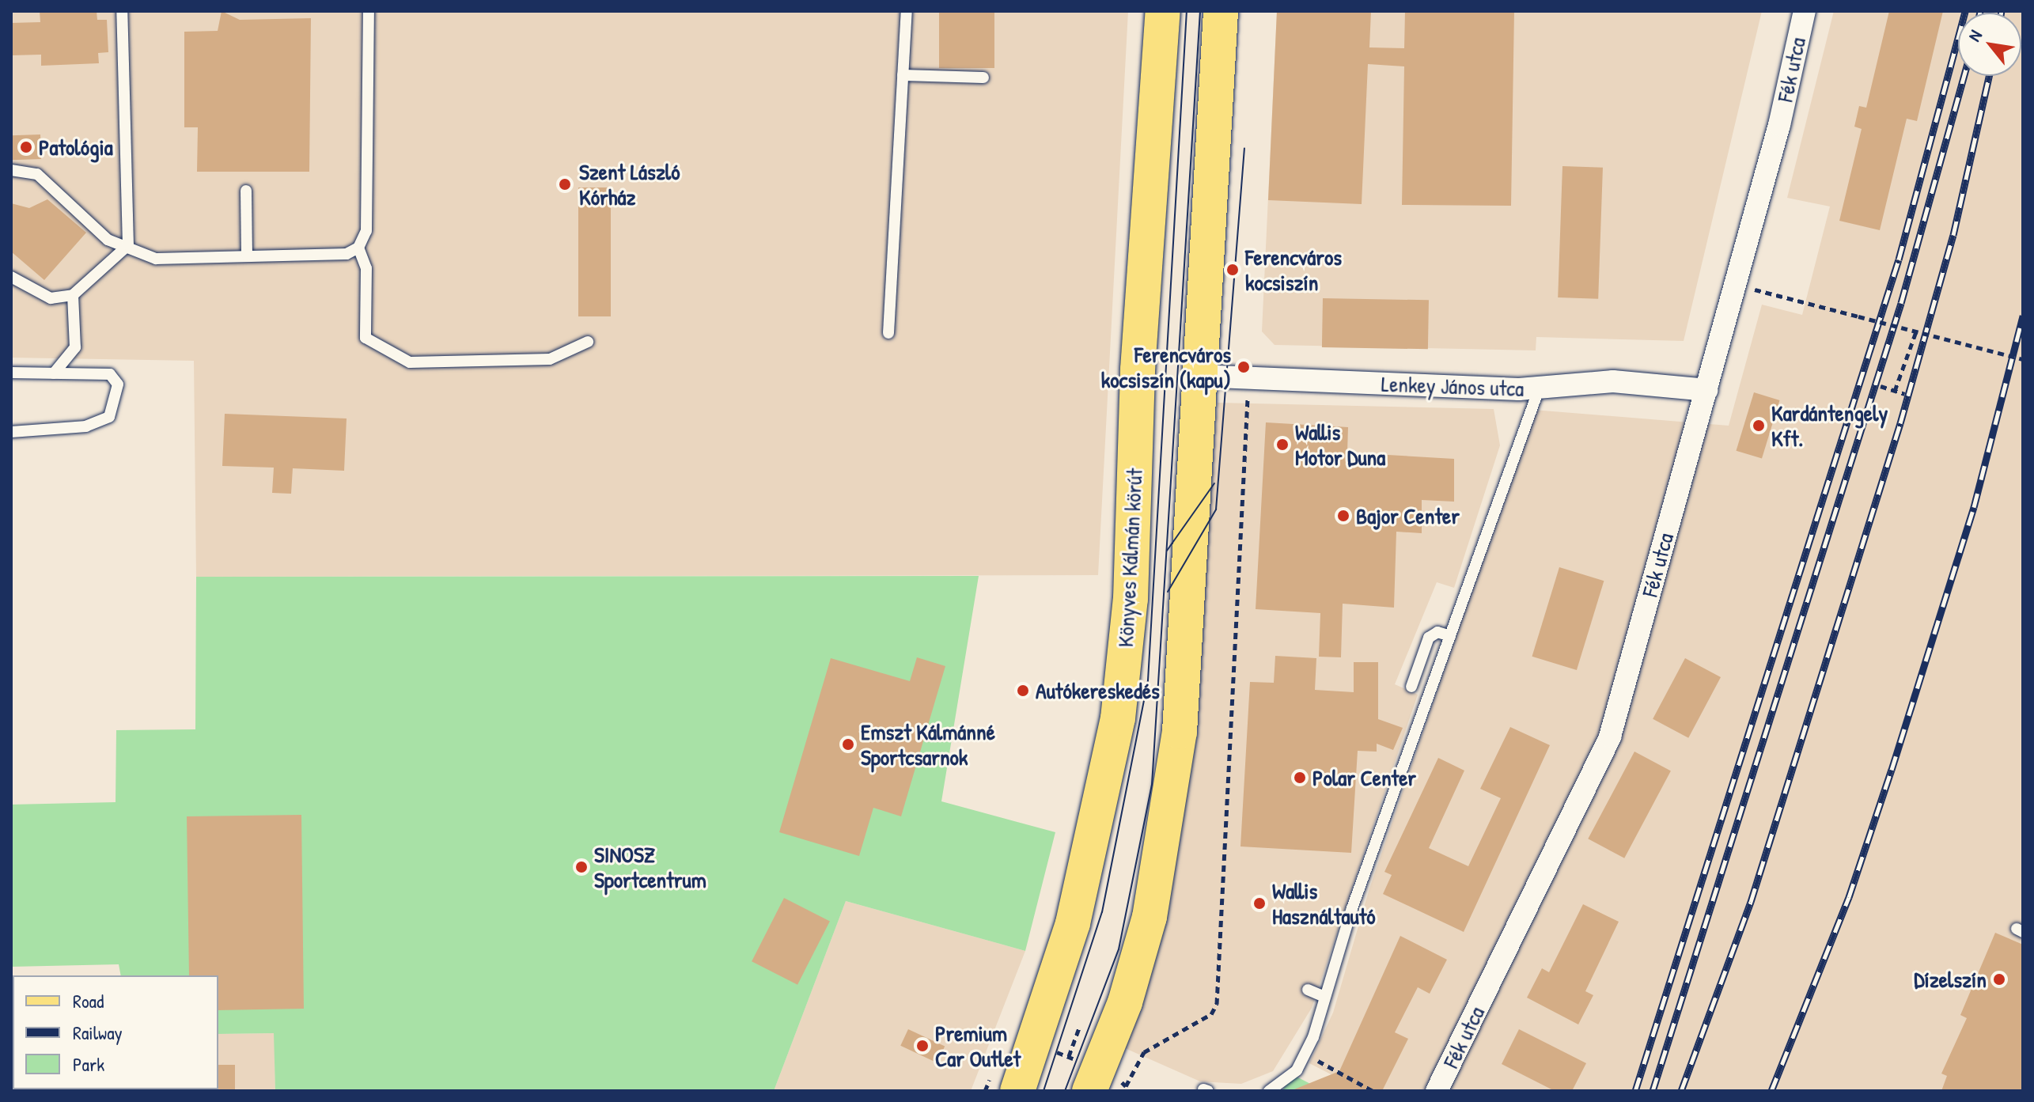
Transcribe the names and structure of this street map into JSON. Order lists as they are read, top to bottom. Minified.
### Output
{"streets":{"main road":["Könyves Kálmán körút"],"street":["Fék utca","Lenkey János utca"]},"crossings":[["Fék utca","Lenkey János utca"]],"places":["Patológia","Szent László Kórház","Ferencváros kocsiszín","Ferencváros kocsiszín (kapu)","Kardántengely Kft.","Wallis Motor Duna","Bajor Center","Autókereskedés","Emszt Kálmánné Sportcsarnok","Polar Center","SINOSZ Sportcentrum","Wallis Használtautó","Dízelszín","Premium Car Outlet"],"legend":["Road","Railway","Park"],"north":"top left"}
